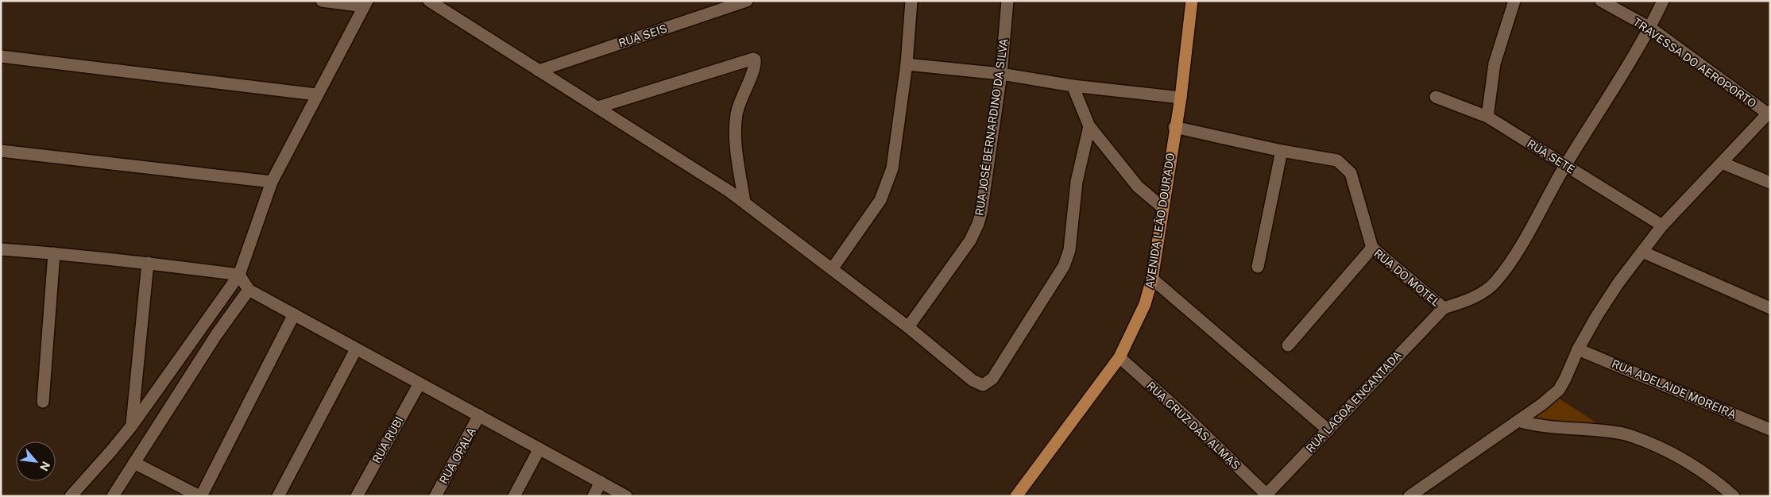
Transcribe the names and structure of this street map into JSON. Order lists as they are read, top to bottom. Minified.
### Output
{"streets":{"main road":["AVENIDA LEÃO DOURADO"],"street":["RUA SEIS","TRAVESSA DO AEROPORTO","RUA JOSÉ BERNARDINO DA SILVA","RUA SETE","RUA DO MOTEL","RUA ADELAIDE MOREIRA","RUA LAGOA ENCANTADA","RUA CRUZ DAS ALMAS","RUA RUBI","RUA OPALA"]},"crossings":[["AVENIDA LEÃO DOURADO","RUA CRUZ DAS ALMAS"],["RUA DO MOTEL","RUA LAGOA ENCANTADA"],["RUA LAGOA ENCANTADA","RUA CRUZ DAS ALMAS"]],"north":"bottom right"}
